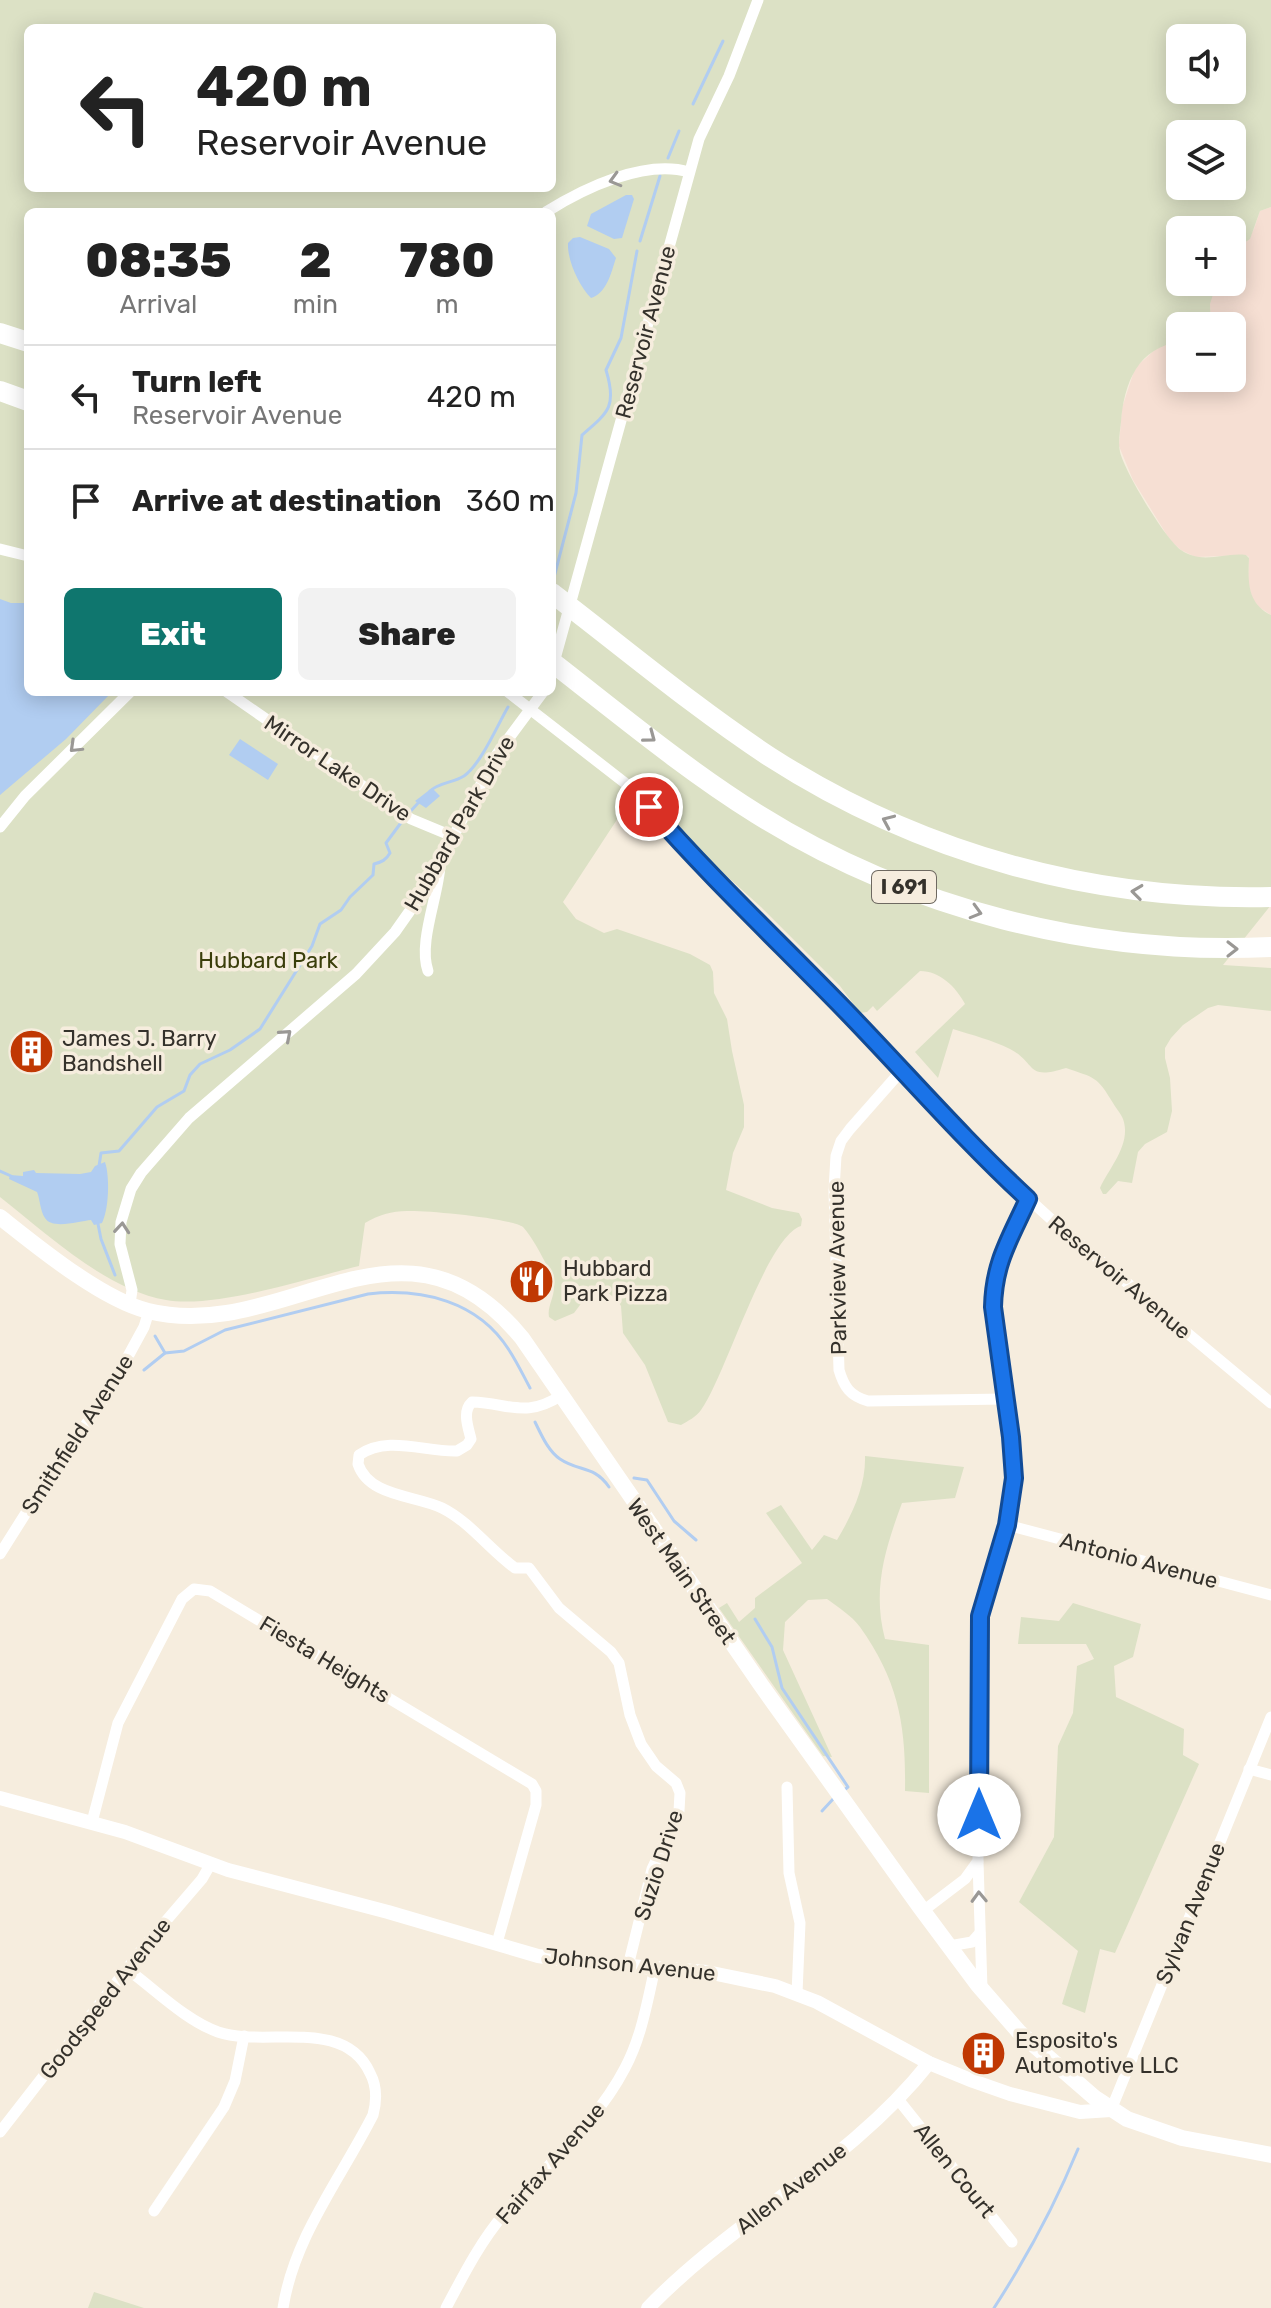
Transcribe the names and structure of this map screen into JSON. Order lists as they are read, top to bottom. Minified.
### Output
{"streets":{"highway":["I 691"],"main road":["West Main Street"],"street":["Reservoir Avenue","Mirror Lake Drive","Hubbard Park Drive","Parkview Avenue","Smithfield Avenue","Antonio Avenue","Fiesta Heights","Suzio Drive","Sylvan Avenue","Johnson Avenue","Goodspeed Avenue","Fairfax Avenue","Allen Court","Allen Avenue"]},"crossings":[["Reservoir Avenue","Hubbard Park Drive"],["Reservoir Avenue","Parkview Avenue"],["Mirror Lake Drive","Hubbard Park Drive"],["Hubbard Park Drive","West Main Street"],["Smithfield Avenue","West Main Street"],["West Main Street","Suzio Drive"],["West Main Street","Sylvan Avenue"],["West Main Street","Johnson Avenue"],["Fiesta Heights","Johnson Avenue"],["Suzio Drive","Johnson Avenue"],["Sylvan Avenue","Johnson Avenue"],["Johnson Avenue","Goodspeed Avenue"],["Johnson Avenue","Fairfax Avenue"],["Johnson Avenue","Allen Avenue"],["Allen Court","Allen Avenue"]],"one_way":["Hubbard Park Drive"],"parks":["Hubbard Park"],"places":{"building":["James J. Barry Bandshell","Esposito's Automotive LLC"],"restaurant":["Hubbard Park Pizza"]},"page":{"map_buttons":["+","−"],"turn":["420 m","Reservoir Avenue"],"eta":["08:35","Arrival","2","min","780","m"],"list":[{"name":"Turn left","note":"Reservoir Avenue","value":"420 m"},{"name":"Arrive at destination","value":"360 m"}],"buttons":["Exit","Share"]}}
